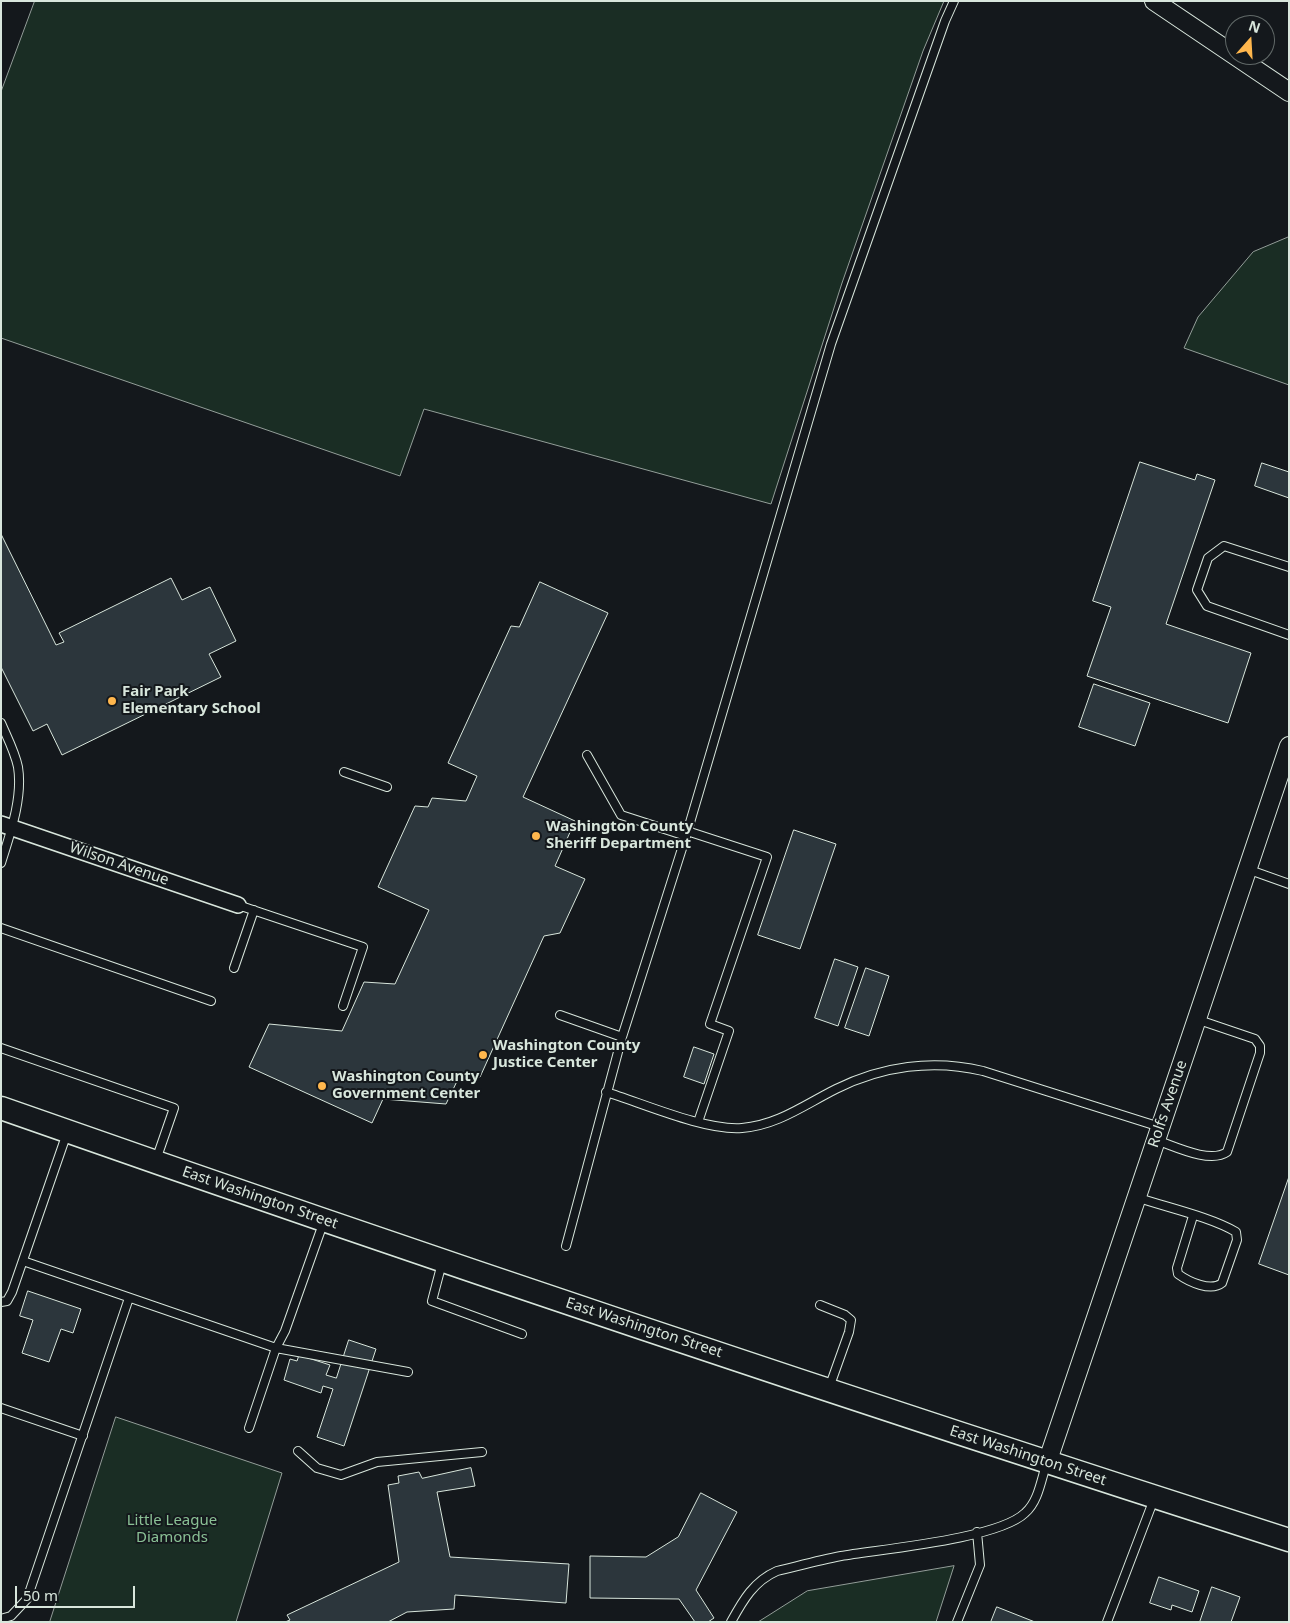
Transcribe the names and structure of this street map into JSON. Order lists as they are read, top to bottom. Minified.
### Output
{"streets":{"main road":["East Washington Street"],"street":["Wilson Avenue","Rolfs Avenue"]},"crossings":[["Rolfs Avenue","East Washington Street"]],"parks":["Little League Diamonds"],"places":["Fair Park Elementary School","Washington County Sheriff Department","Washington County Justice Center","Washington County Government Center"],"scale_bar":"50 m","north":"top"}
